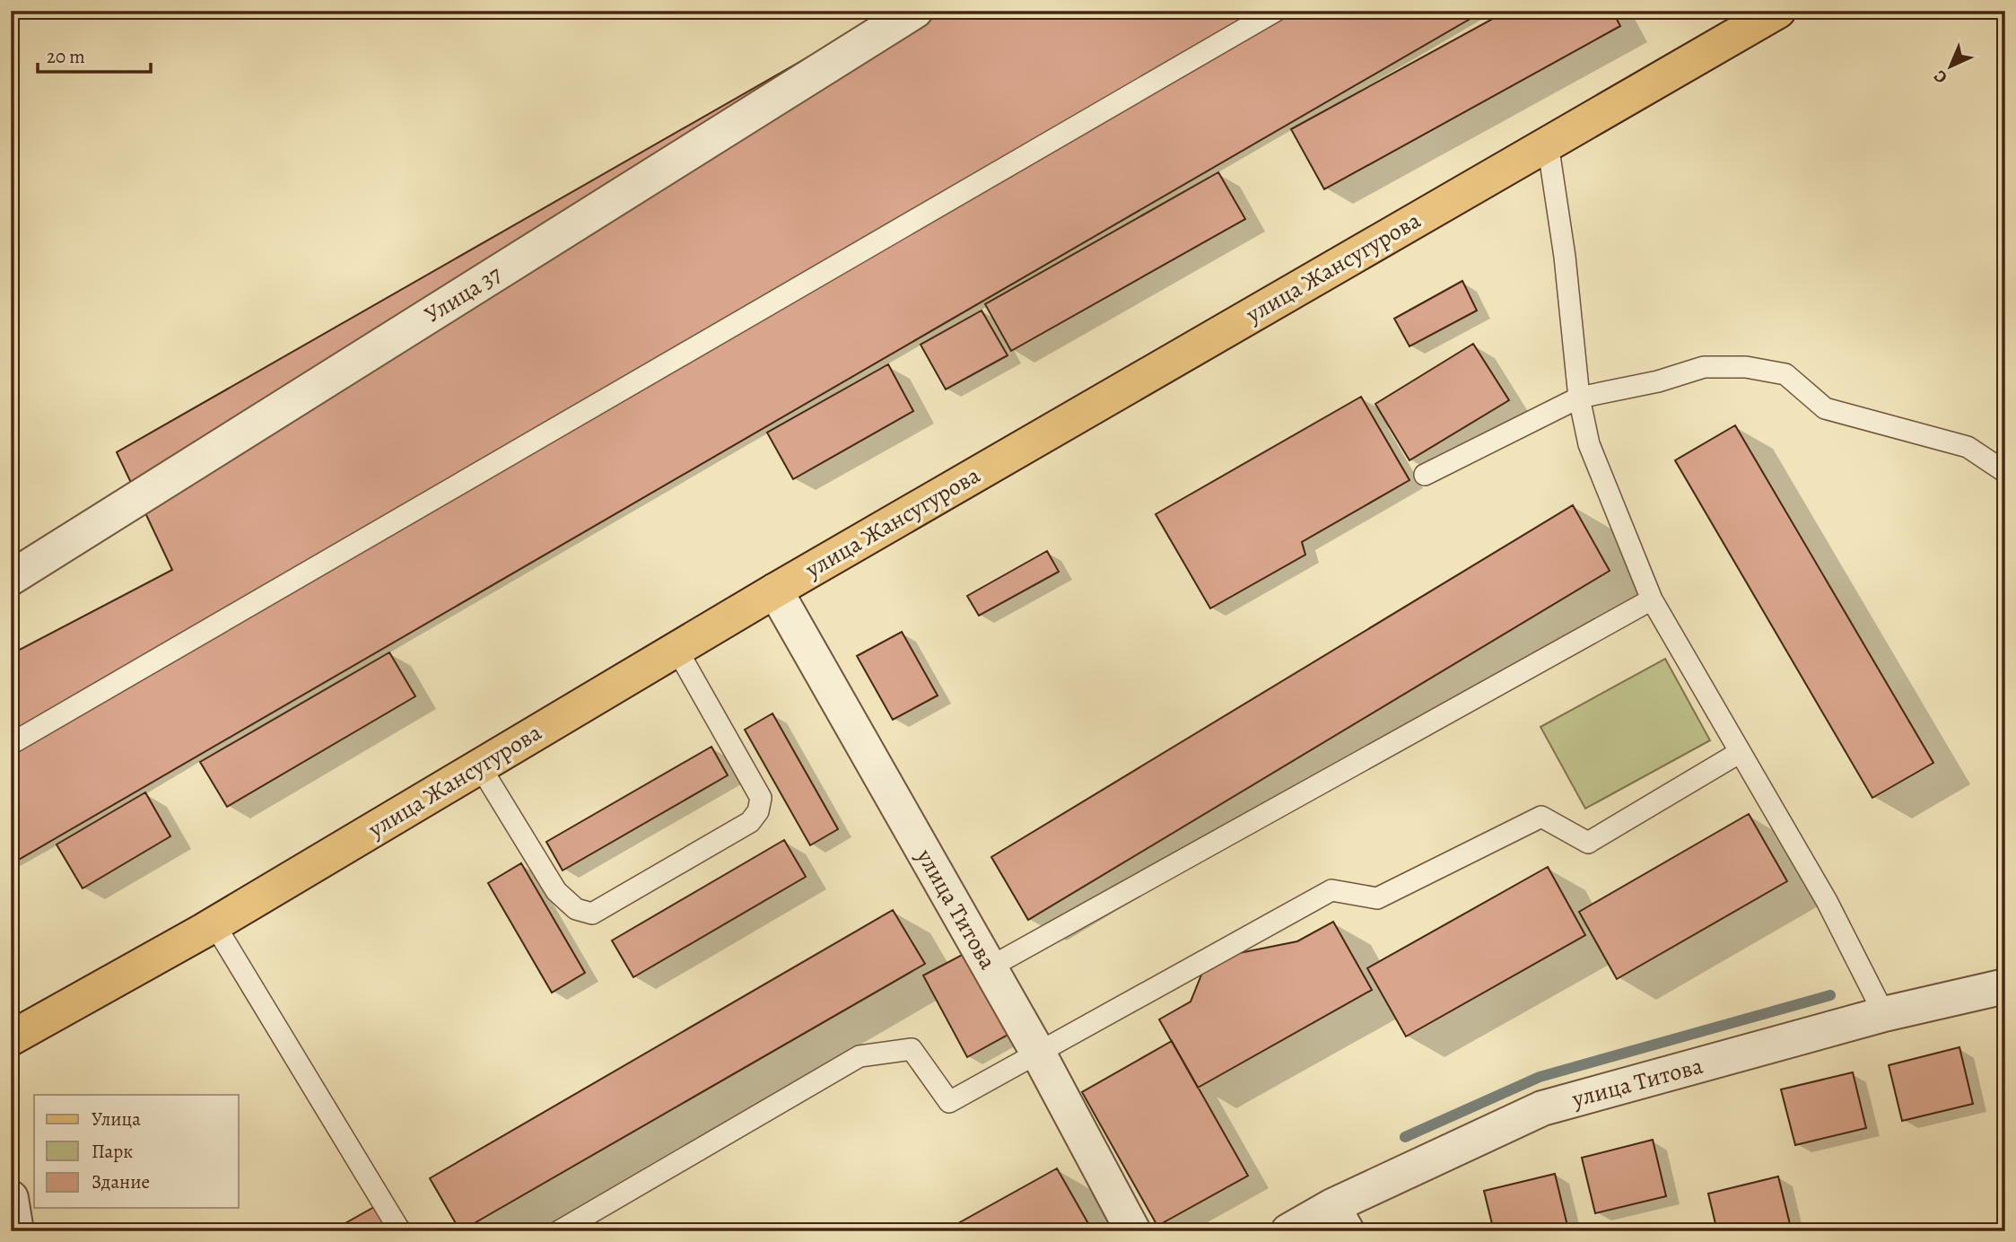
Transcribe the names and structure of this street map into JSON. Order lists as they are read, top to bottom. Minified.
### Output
{"streets":{"main road":["улица Жансугурова"],"street":["Улица 37","улица Титова"]},"crossings":[["улица Жансугурова","улица Титова"]],"legend":["Улица","Парк","Здание"],"scale_bar":"20 m","north":"bottom left"}
